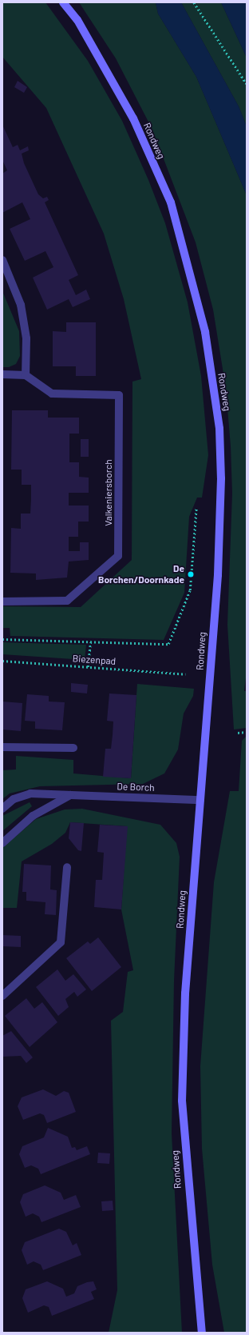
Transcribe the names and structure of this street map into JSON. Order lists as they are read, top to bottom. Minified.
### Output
{"streets":{"main road":["Rondweg"],"street":["Valkeniersborch","De Borch"],"path":["Biezenpad"]},"crossings":[["Rondweg","De Borch"]],"places":["De Borchen/Doornkade"]}
